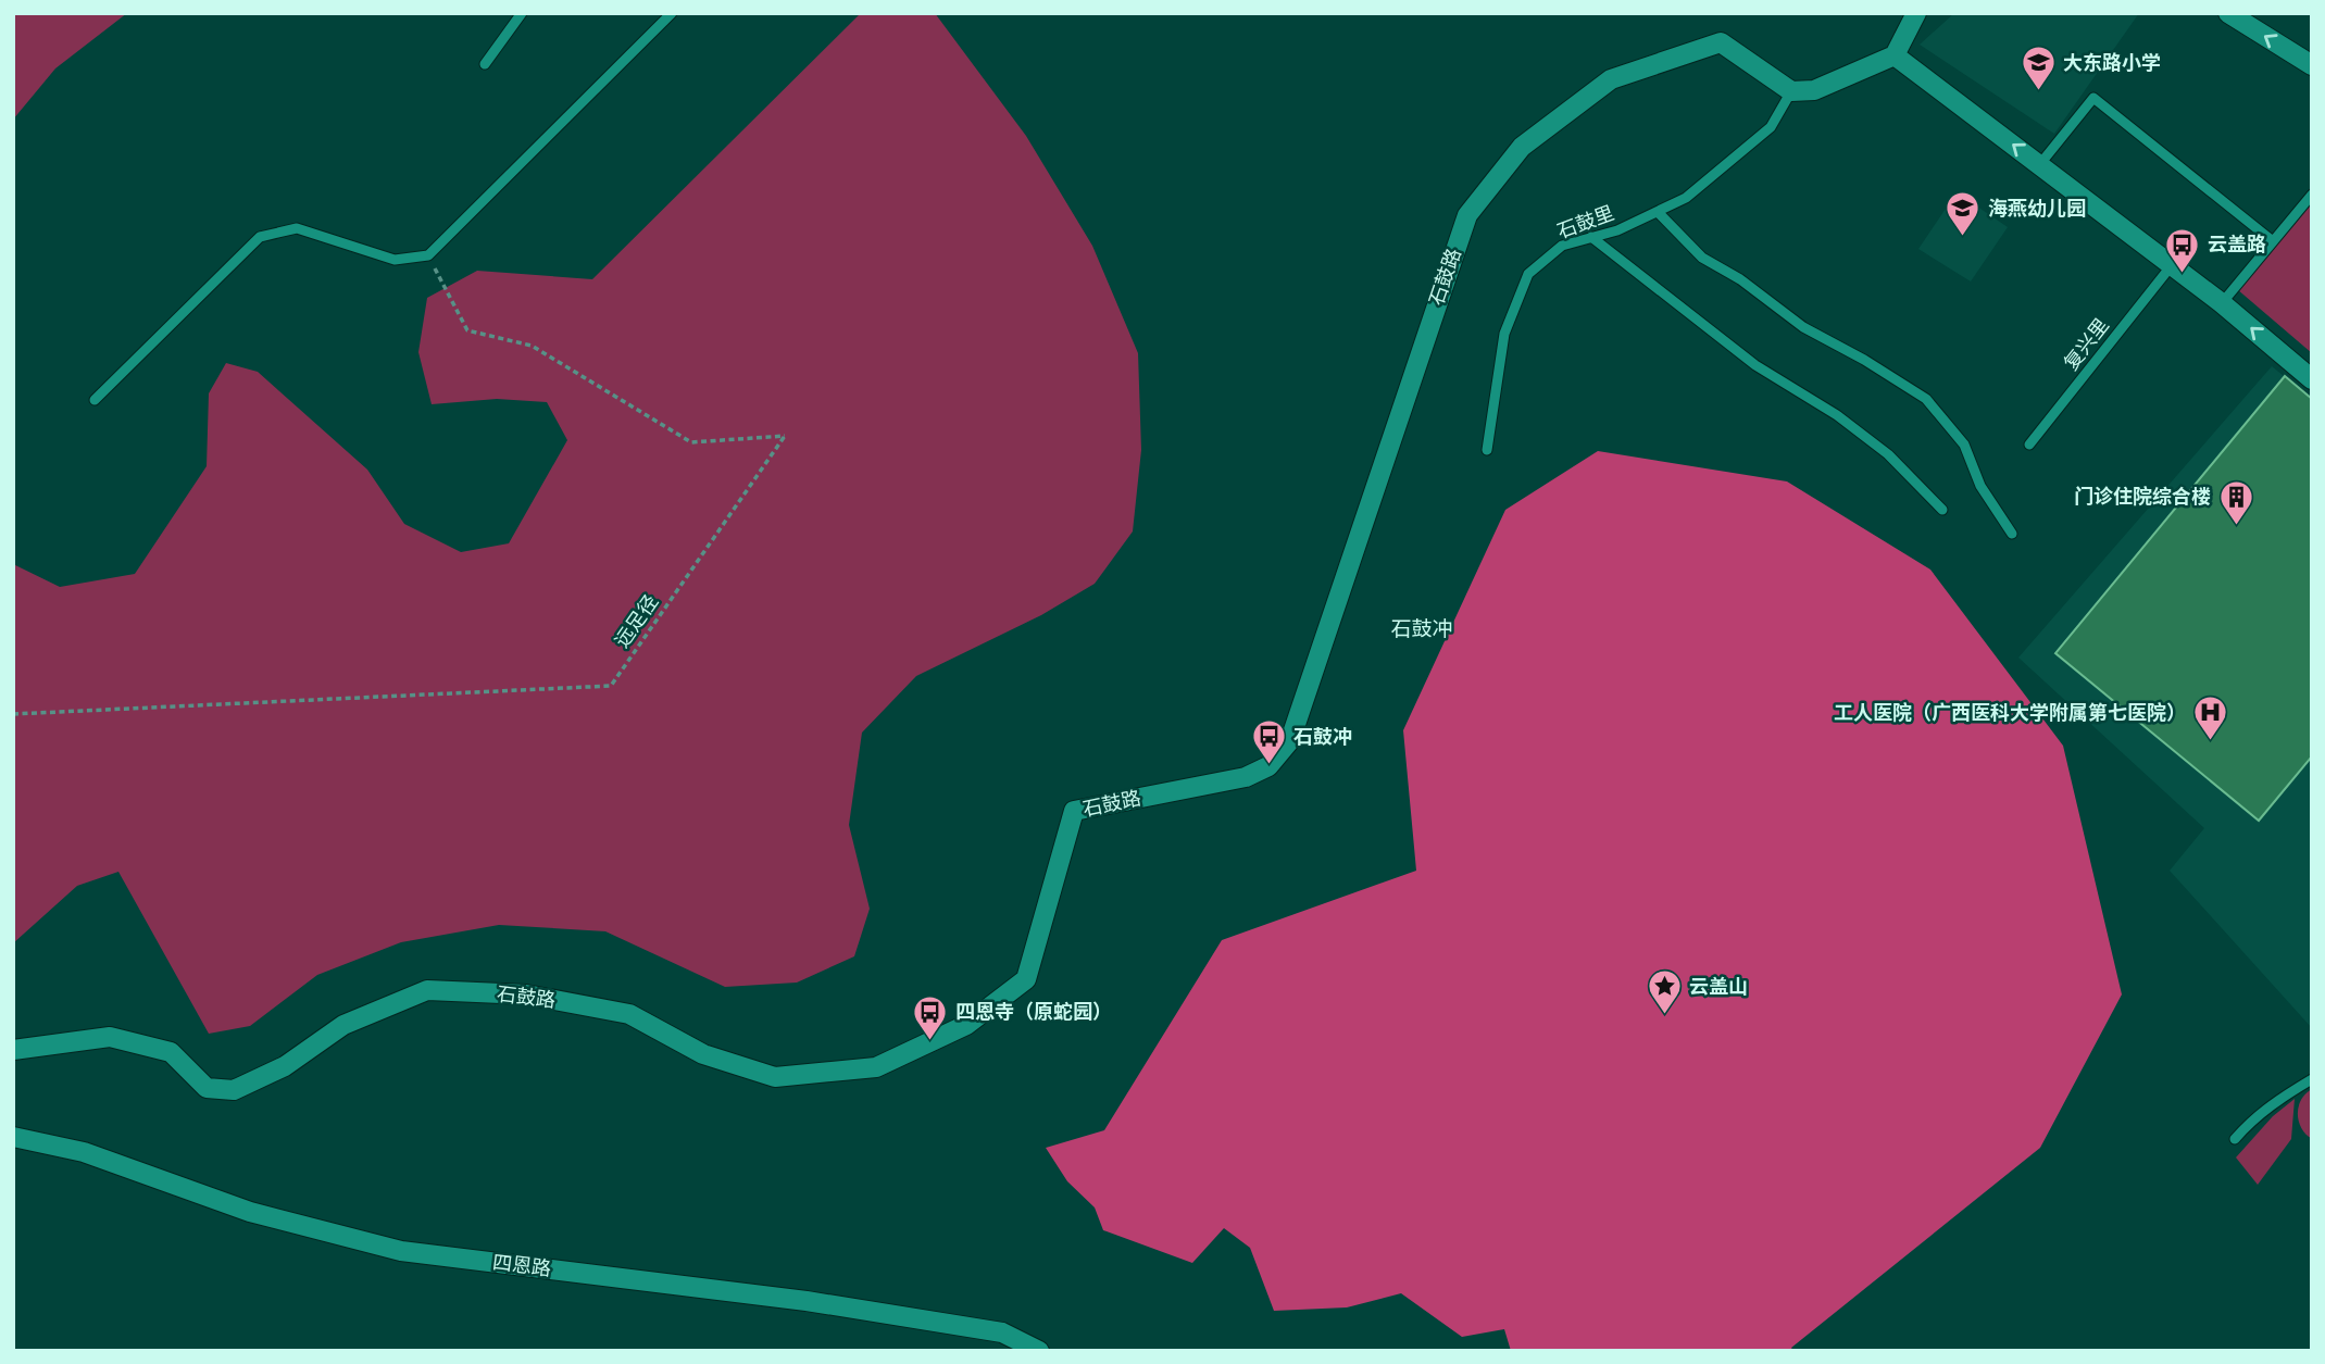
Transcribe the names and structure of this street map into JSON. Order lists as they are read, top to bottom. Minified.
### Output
{"streets":{"street":["石鼓路","四恩路"],"lane":["石鼓里","复兴里"],"path":["远足径"]},"crossings":[["石鼓里","石鼓路"]],"districts":["石鼓冲"],"places":{"school or university":["大东路小学","海燕幼儿园"],"bus stop":["云盖路","石鼓冲","四恩寺（原蛇园）"],"building":["门诊住院综合楼"],"hospital":["工人医院（广西医科大学附属第七医院）"],"place":["云盖山"]}}
